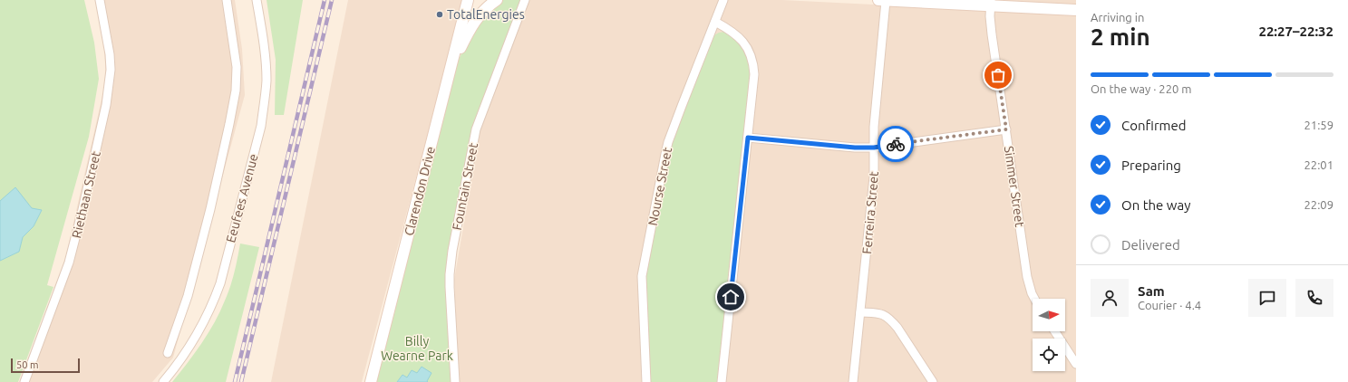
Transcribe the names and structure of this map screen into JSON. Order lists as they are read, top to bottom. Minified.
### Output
{"streets":{"main road":["Clarendon Drive"],"street":["Fountain Street","Nourse Street","Simmer Street","Riethaan Street","Eeufees Avenue","Ferreira Street"]},"parks":["Billy Wearne Park"],"places":["TotalEnergies"],"scale_bar":"50 m","north":"right","page":{"heading":["2 min","Arriving in","22:27–22:32"],"panel":["Sam","Courier · 4.4"],"bar":"On the way · 220 m","list":[["Confirmed","21:59"],["Preparing","22:01"],["On the way","22:09"],"Delivered"],"scale":"50 m"}}
